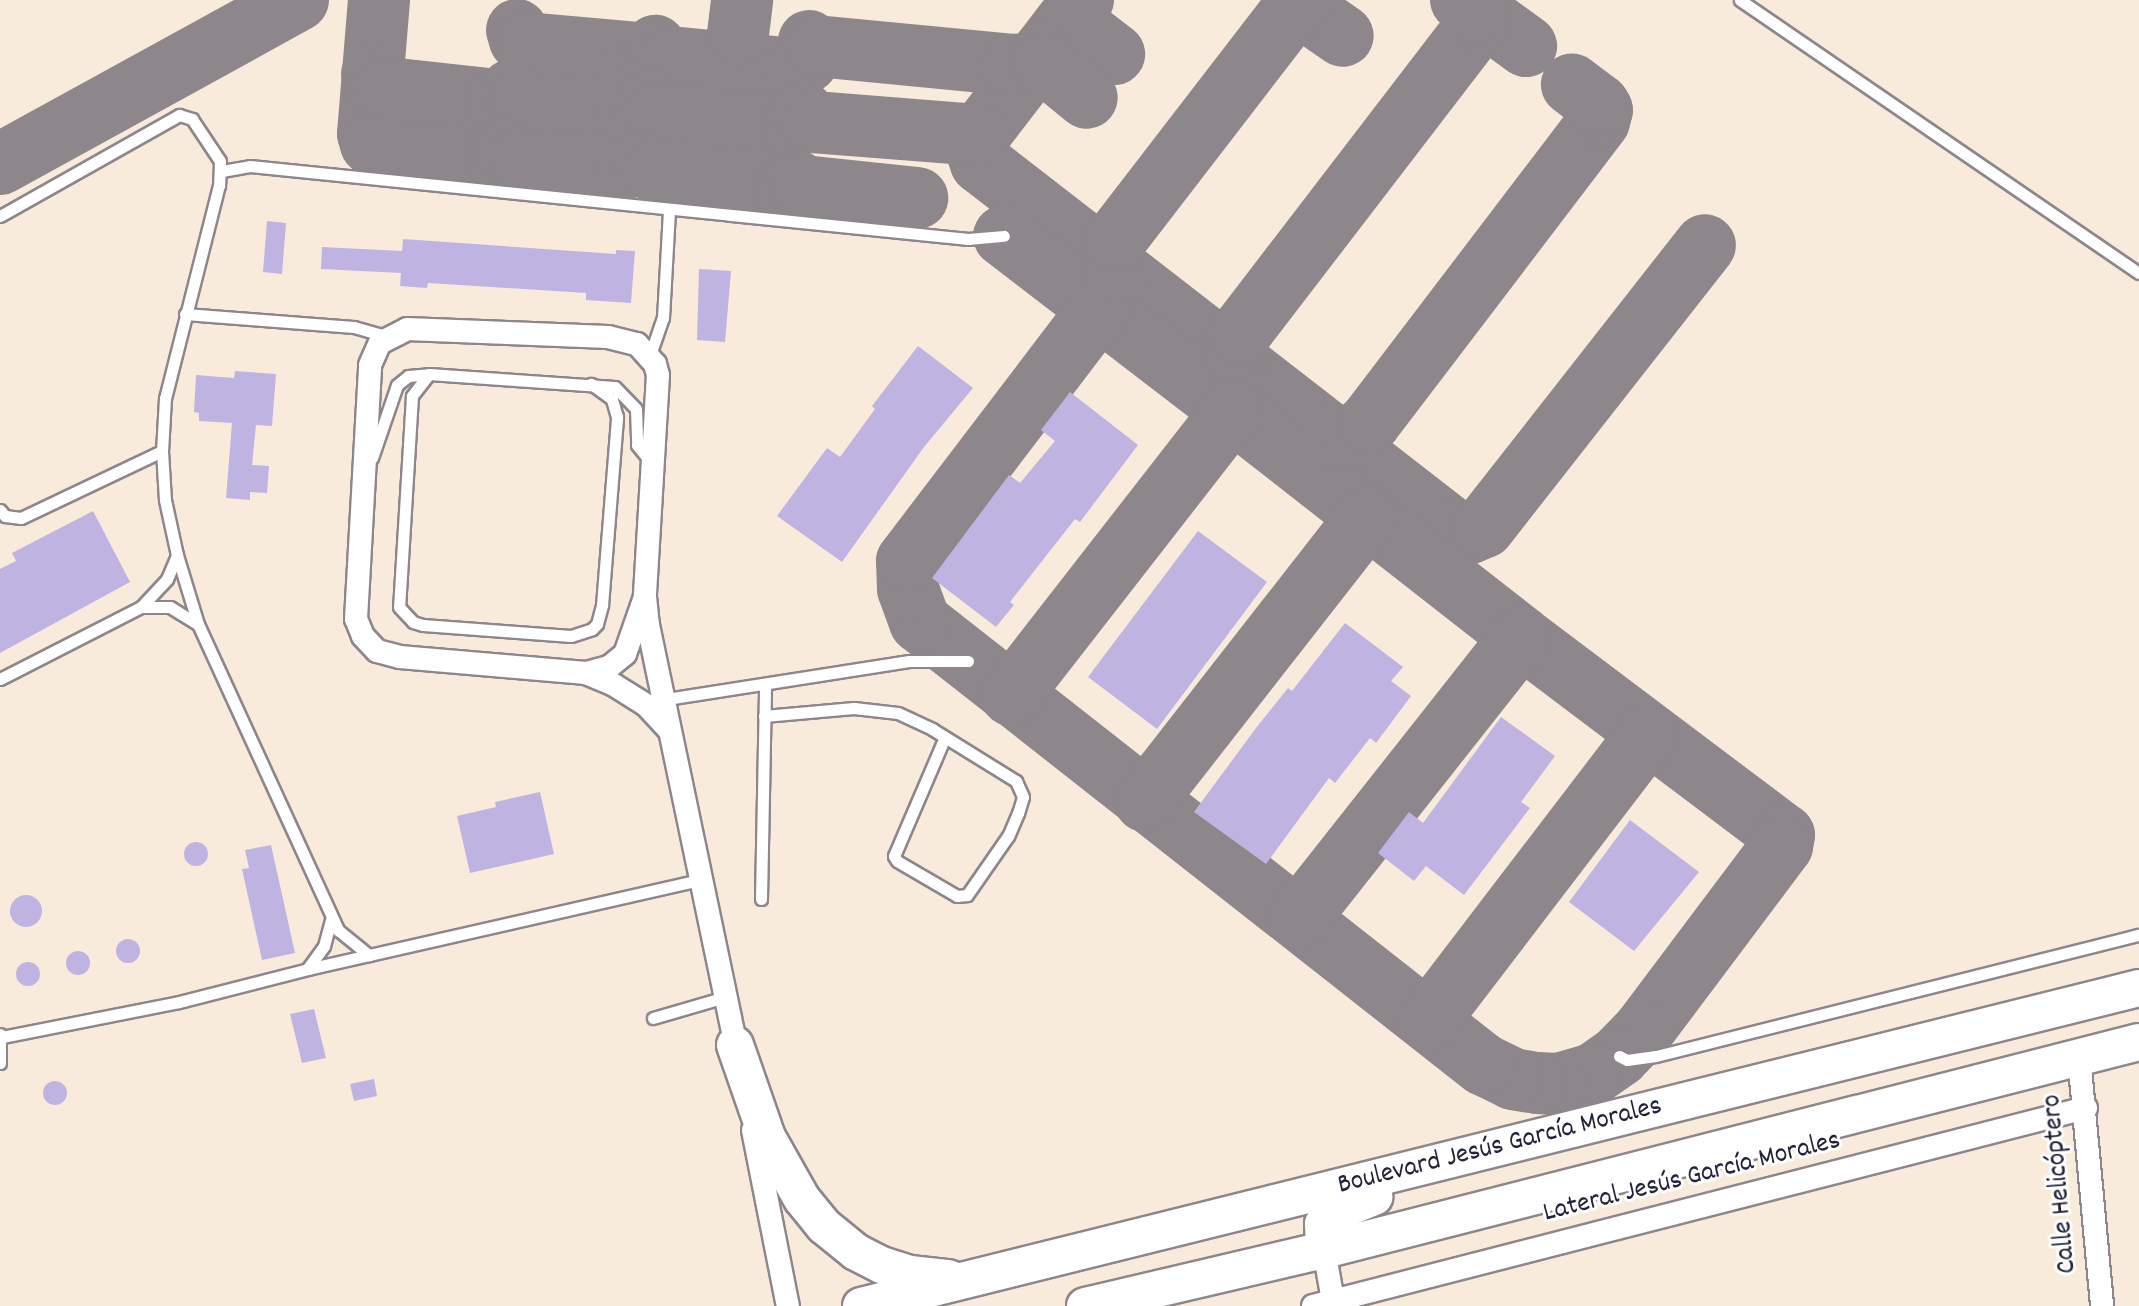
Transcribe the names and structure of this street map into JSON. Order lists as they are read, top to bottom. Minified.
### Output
{"streets":{"main road":["Boulevard Jesús García Morales"],"street":["Lateral Jesús García Morales","Calle Helicóptero"]},"crossings":[["Boulevard Jesús García Morales","Calle Helicóptero"],["Lateral Jesús García Morales","Calle Helicóptero"]]}
